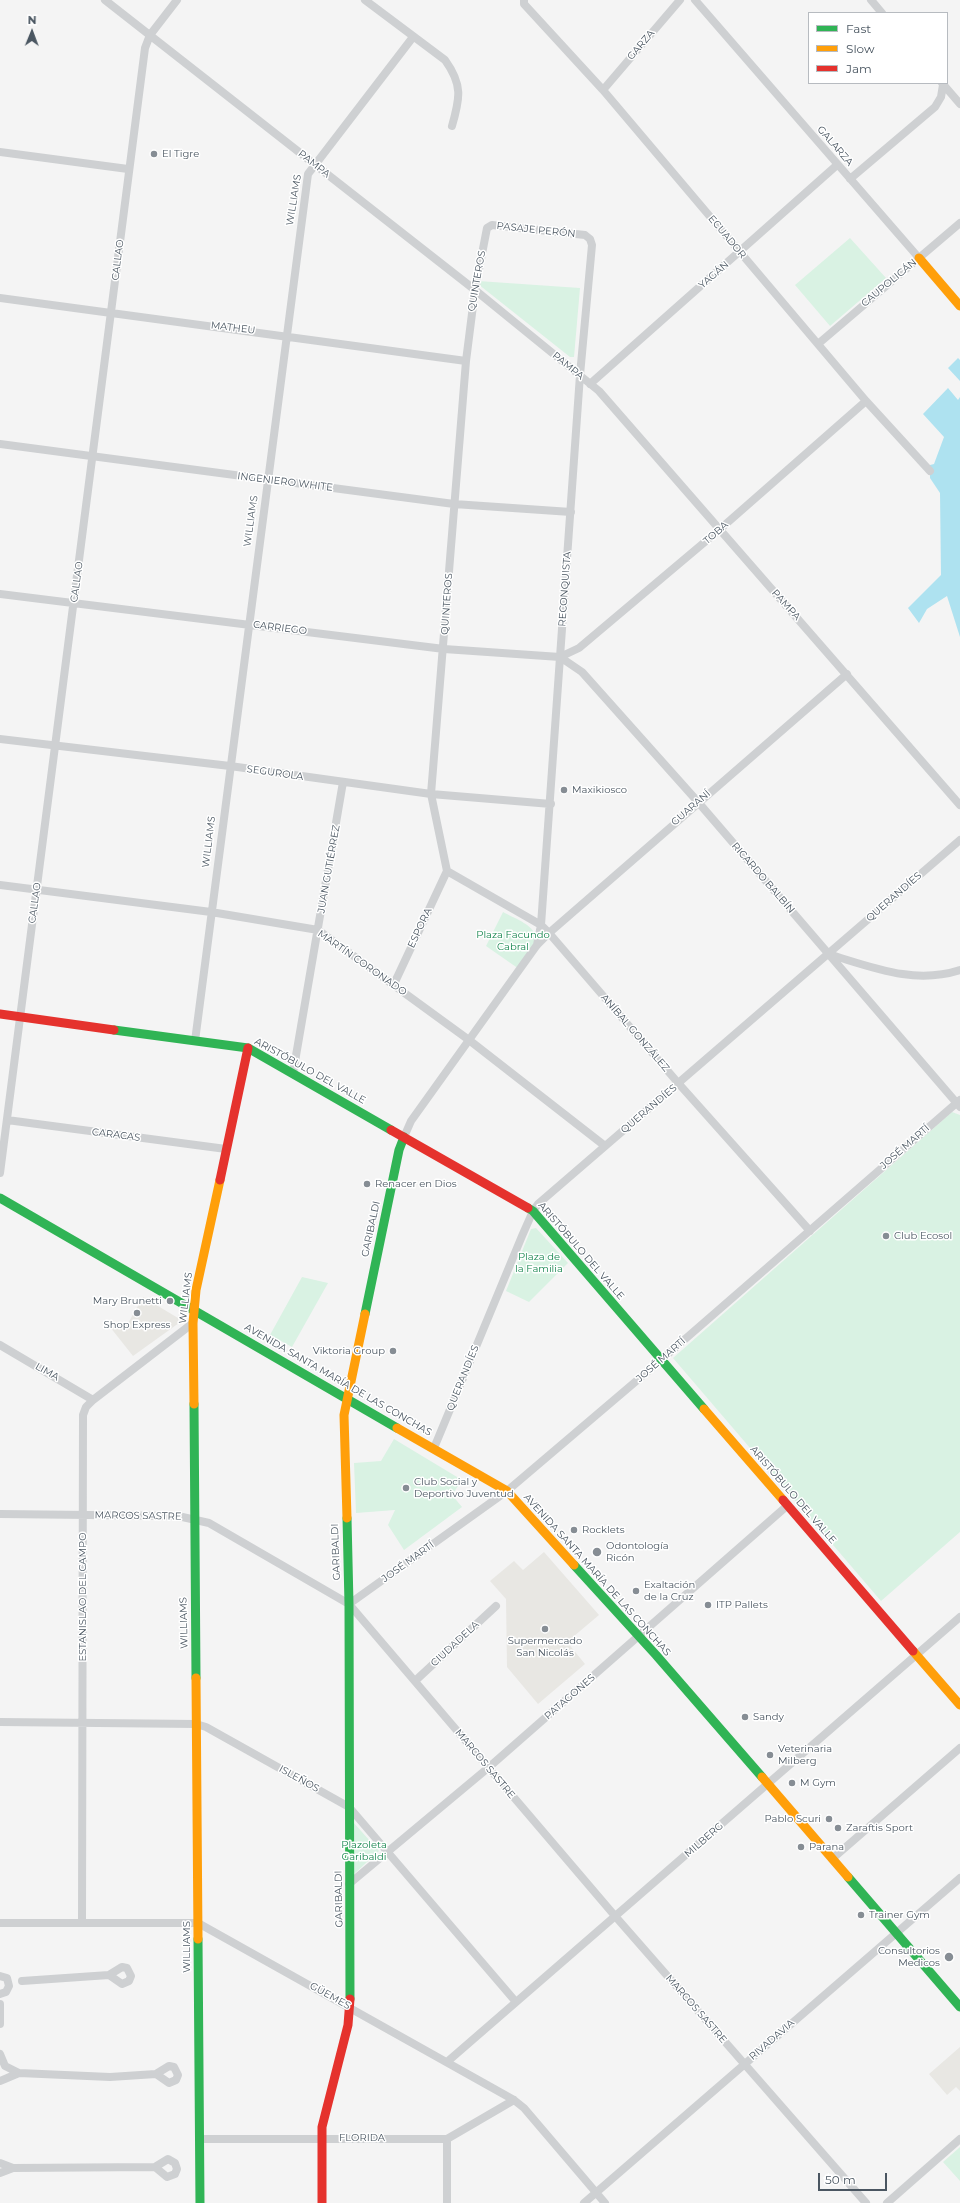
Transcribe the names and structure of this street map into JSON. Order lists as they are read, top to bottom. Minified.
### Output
{"streets":{"street":["GARZA","GALARZA","PAMPA","WILLIAMS","PASAJE PERÓN","ECUADOR","CALLAO","YAGÁN","QUINTEROS","CAUPOLICÁN","MATHEU","INGENIERO WHITE","TOBA","RECONQUISTA","CARRIEGO","SEGUROLA","GUARANÍ","JUAN GUTIÉRREZ","RICARDO BALBÍN","QUERANDÍES","ESPORA","MARTÍN CORONADO","ANÍBAL GONZÁLEZ","ARISTÓBULO DEL VALLE","CARACAS","JOSÉ MARTÍ","GARIBALDI","LIMA","AVENIDA SANTA MARÍA DE LAS CONCHAS","MARCOS SASTRE","ESTANISLAO DEL CAMPO","CIUDADELA","PATAGONES","ISLEÑOS","MILBERG","GÜEMES","RIVADAVIA","FLORIDA"]},"crossings":[["GARZA","ECUADOR"],["GALARZA","YAGÁN"],["GALARZA","CAUPOLICÁN"],["PAMPA","WILLIAMS"],["PAMPA","CALLAO"],["PAMPA","YAGÁN"],["PAMPA","QUINTEROS"],["PAMPA","TOBA"],["PAMPA","RECONQUISTA"],["PAMPA","GUARANÍ"],["WILLIAMS","MATHEU"],["WILLIAMS","INGENIERO WHITE"],["WILLIAMS","CARRIEGO"],["WILLIAMS","SEGUROLA"],["WILLIAMS","MARTÍN CORONADO"],["WILLIAMS","ARISTÓBULO DEL VALLE"],["WILLIAMS","CARACAS"],["WILLIAMS","AVENIDA SANTA MARÍA DE LAS CONCHAS"],["WILLIAMS","MARCOS SASTRE"],["WILLIAMS","ESTANISLAO DEL CAMPO"],["WILLIAMS","ISLEÑOS"],["WILLIAMS","GÜEMES"],["WILLIAMS","FLORIDA"],["PASAJE PERÓN","QUINTEROS"],["PASAJE PERÓN","RECONQUISTA"],["ECUADOR","YAGÁN"],["ECUADOR","CAUPOLICÁN"],["ECUADOR","TOBA"],["CALLAO","MATHEU"],["CALLAO","INGENIERO WHITE"],["CALLAO","CARRIEGO"],["CALLAO","SEGUROLA"],["CALLAO","MARTÍN CORONADO"],["CALLAO","ARISTÓBULO DEL VALLE"],["CALLAO","CARACAS"],["QUINTEROS","MATHEU"],["QUINTEROS","INGENIERO WHITE"],["QUINTEROS","CARRIEGO"],["QUINTEROS","SEGUROLA"],["QUINTEROS","ESPORA"],["INGENIERO WHITE","RECONQUISTA"],["TOBA","RECONQUISTA"],["TOBA","CARRIEGO"],["TOBA","RICARDO BALBÍN"],["RECONQUISTA","CARRIEGO"],["RECONQUISTA","SEGUROLA"],["RECONQUISTA","GUARANÍ"],["RECONQUISTA","RICARDO BALBÍN"],["RECONQUISTA","ANÍBAL GONZÁLEZ"],["RECONQUISTA","GARIBALDI"],["CARRIEGO","RICARDO BALBÍN"],["SEGUROLA","JUAN GUTIÉRREZ"],["GUARANÍ","RICARDO BALBÍN"],["GUARANÍ","ANÍBAL GONZÁLEZ"],["GUARANÍ","GARIBALDI"],["JUAN GUTIÉRREZ","MARTÍN CORONADO"],["JUAN GUTIÉRREZ","ARISTÓBULO DEL VALLE"],["RICARDO BALBÍN","QUERANDÍES"],["RICARDO BALBÍN","JOSÉ MARTÍ"],["QUERANDÍES","MARTÍN CORONADO"],["QUERANDÍES","ANÍBAL GONZÁLEZ"],["QUERANDÍES","ARISTÓBULO DEL VALLE"],["QUERANDÍES","AVENIDA SANTA MARÍA DE LAS CONCHAS"],["ESPORA","MARTÍN CORONADO"],["MARTÍN CORONADO","GARIBALDI"],["ANÍBAL GONZÁLEZ","JOSÉ MARTÍ"],["ARISTÓBULO DEL VALLE","JOSÉ MARTÍ"],["ARISTÓBULO DEL VALLE","GARIBALDI"],["ARISTÓBULO DEL VALLE","PATAGONES"],["ARISTÓBULO DEL VALLE","MILBERG"],["JOSÉ MARTÍ","GARIBALDI"],["JOSÉ MARTÍ","AVENIDA SANTA MARÍA DE LAS CONCHAS"],["JOSÉ MARTÍ","MARCOS SASTRE"],["GARIBALDI","AVENIDA SANTA MARÍA DE LAS CONCHAS"],["GARIBALDI","MARCOS SASTRE"],["GARIBALDI","PATAGONES"],["GARIBALDI","ISLEÑOS"],["GARIBALDI","GÜEMES"],["GARIBALDI","FLORIDA"],["LIMA","ESTANISLAO DEL CAMPO"],["AVENIDA SANTA MARÍA DE LAS CONCHAS","PATAGONES"],["AVENIDA SANTA MARÍA DE LAS CONCHAS","MILBERG"],["AVENIDA SANTA MARÍA DE LAS CONCHAS","RIVADAVIA"],["MARCOS SASTRE","ESTANISLAO DEL CAMPO"],["MARCOS SASTRE","CIUDADELA"],["MARCOS SASTRE","PATAGONES"],["MARCOS SASTRE","MILBERG"],["MARCOS SASTRE","RIVADAVIA"],["ESTANISLAO DEL CAMPO","ISLEÑOS"],["ESTANISLAO DEL CAMPO","GÜEMES"],["PATAGONES","ISLEÑOS"],["ISLEÑOS","MILBERG"],["MILBERG","GÜEMES"],["GÜEMES","RIVADAVIA"]],"parks":["Plaza Facundo Cabral","Plaza de la Familia","Plazoleta Garibaldi"],"places":["El Tigre","Maxikiosco","Renacer en Dios","Club Ecosol","Mary Brunetti","Shop Express","Viktoria Group","Club Social y Deportivo Juventud","Rocklets","Odontología Ricón","Exaltación de la Cruz","ITP Pallets","Supermercado San Nicolás","Sandy","Veterinaria Milberg","M Gym","Pablo Scuri","Zaraftis Sport","Parana","Trainer Gym","Consultorios Medicos"],"legend":["Fast","Slow","Jam"],"scale_bar":"50 m","north":"top"}
